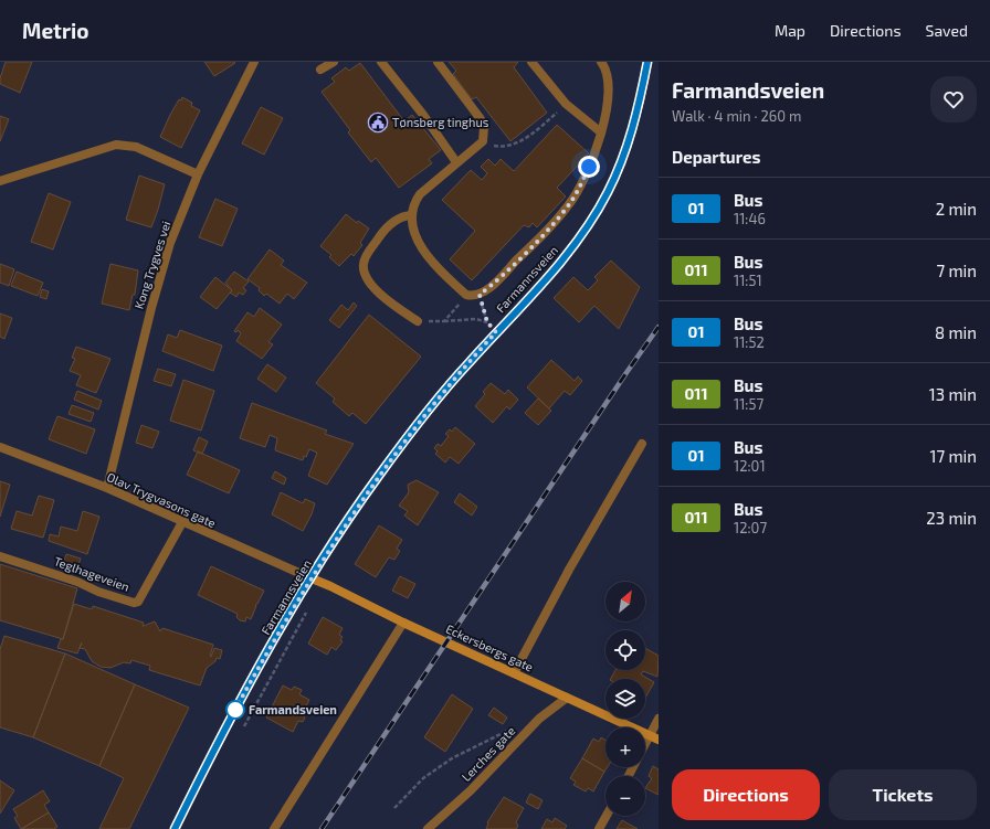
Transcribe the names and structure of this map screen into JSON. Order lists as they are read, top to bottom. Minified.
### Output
{"streets":{"main road":["Farmannsveien","Eckersbergs gate"],"street":["Kong Trygves vei","Olav Trygvasons gate","Teglhageveien","Lerches gate"]},"crossings":[["Kong Trygves vei","Olav Trygvasons gate"],["Farmannsveien","Olav Trygvasons gate"],["Farmannsveien","Eckersbergs gate"],["Olav Trygvasons gate","Teglhageveien"],["Olav Trygvasons gate","Eckersbergs gate"],["Eckersbergs gate","Lerches gate"]],"places":{"public building":["Tønsberg tinghus"],"other":["Farmandsveien"]},"lines":["bus line 01"],"north":"top right","page":{"header":"Metrio","nav":["Map","Directions","Saved"],"heading":[["Farmandsveien","Walk · 4 min · 260 m"],"Departures"],"list":[{"mark":"01","name":"Bus","note":"11:46","value":"2 min"},{"mark":"011","name":"Bus","note":"11:51","value":"7 min"},{"mark":"01","name":"Bus","note":"11:52","value":"8 min"},{"mark":"011","name":"Bus","note":"11:57","value":"13 min"},{"mark":"01","name":"Bus","note":"12:01","value":"17 min"},{"mark":"011","name":"Bus","note":"12:07","value":"23 min"}],"map_buttons":["+","−"],"buttons":["Directions","Tickets"]}}
